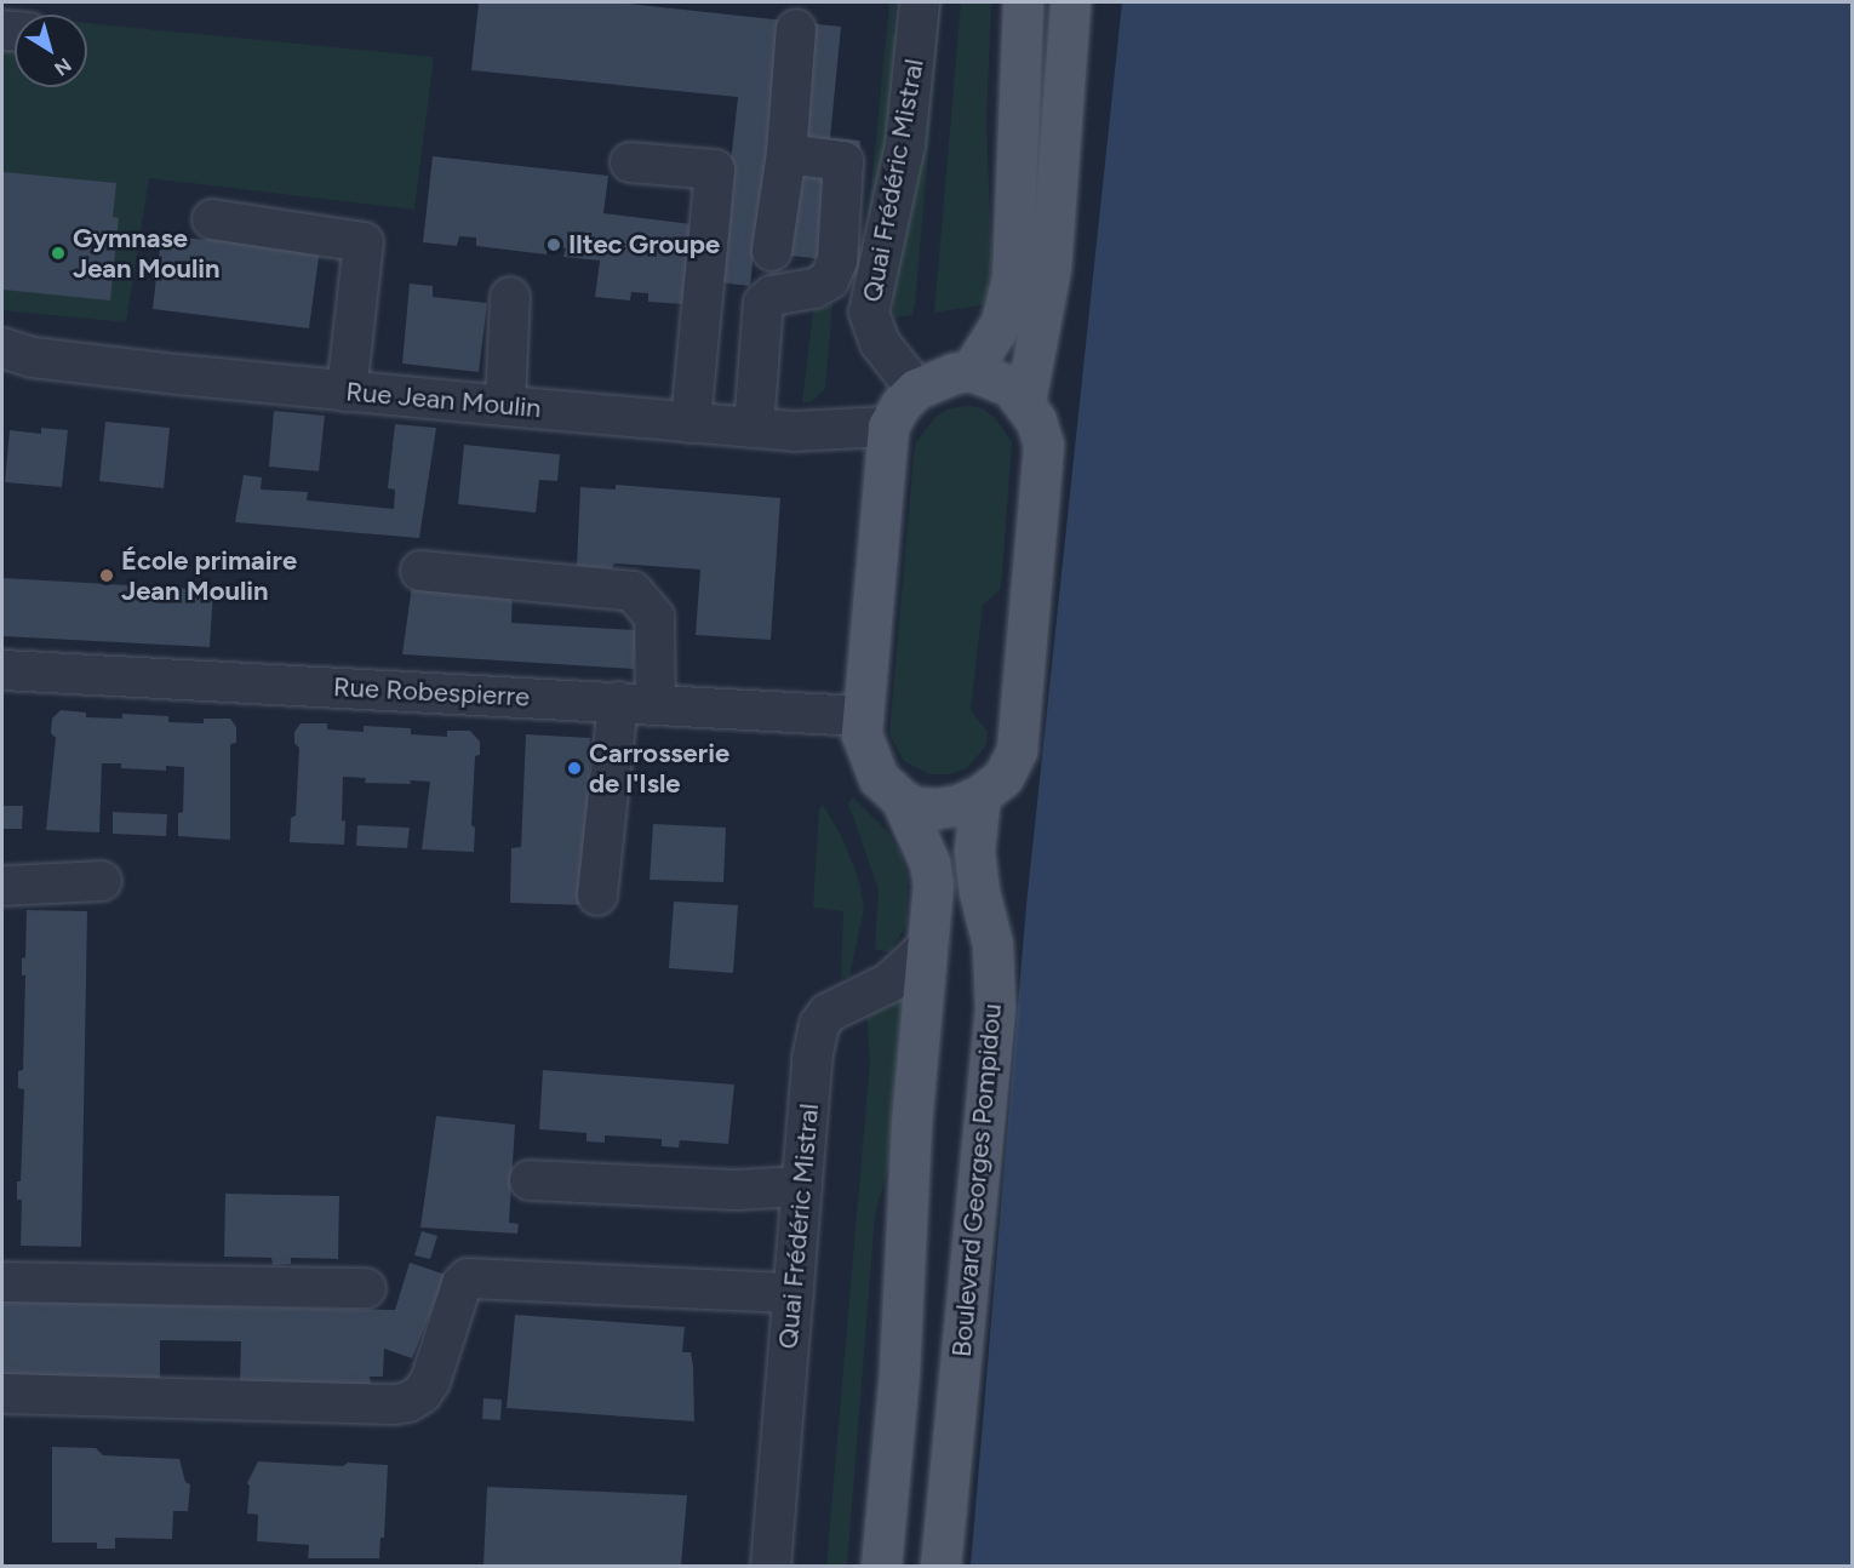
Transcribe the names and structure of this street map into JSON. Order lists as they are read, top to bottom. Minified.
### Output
{"streets":{"main road":["Boulevard Georges Pompidou"],"street":["Quai Frédéric Mistral","Rue Jean Moulin","Rue Robespierre"]},"places":["Iltec Groupe","Gymnase Jean Moulin","École primaire Jean Moulin","Carrosserie de l'Isle"],"north":"bottom right"}
